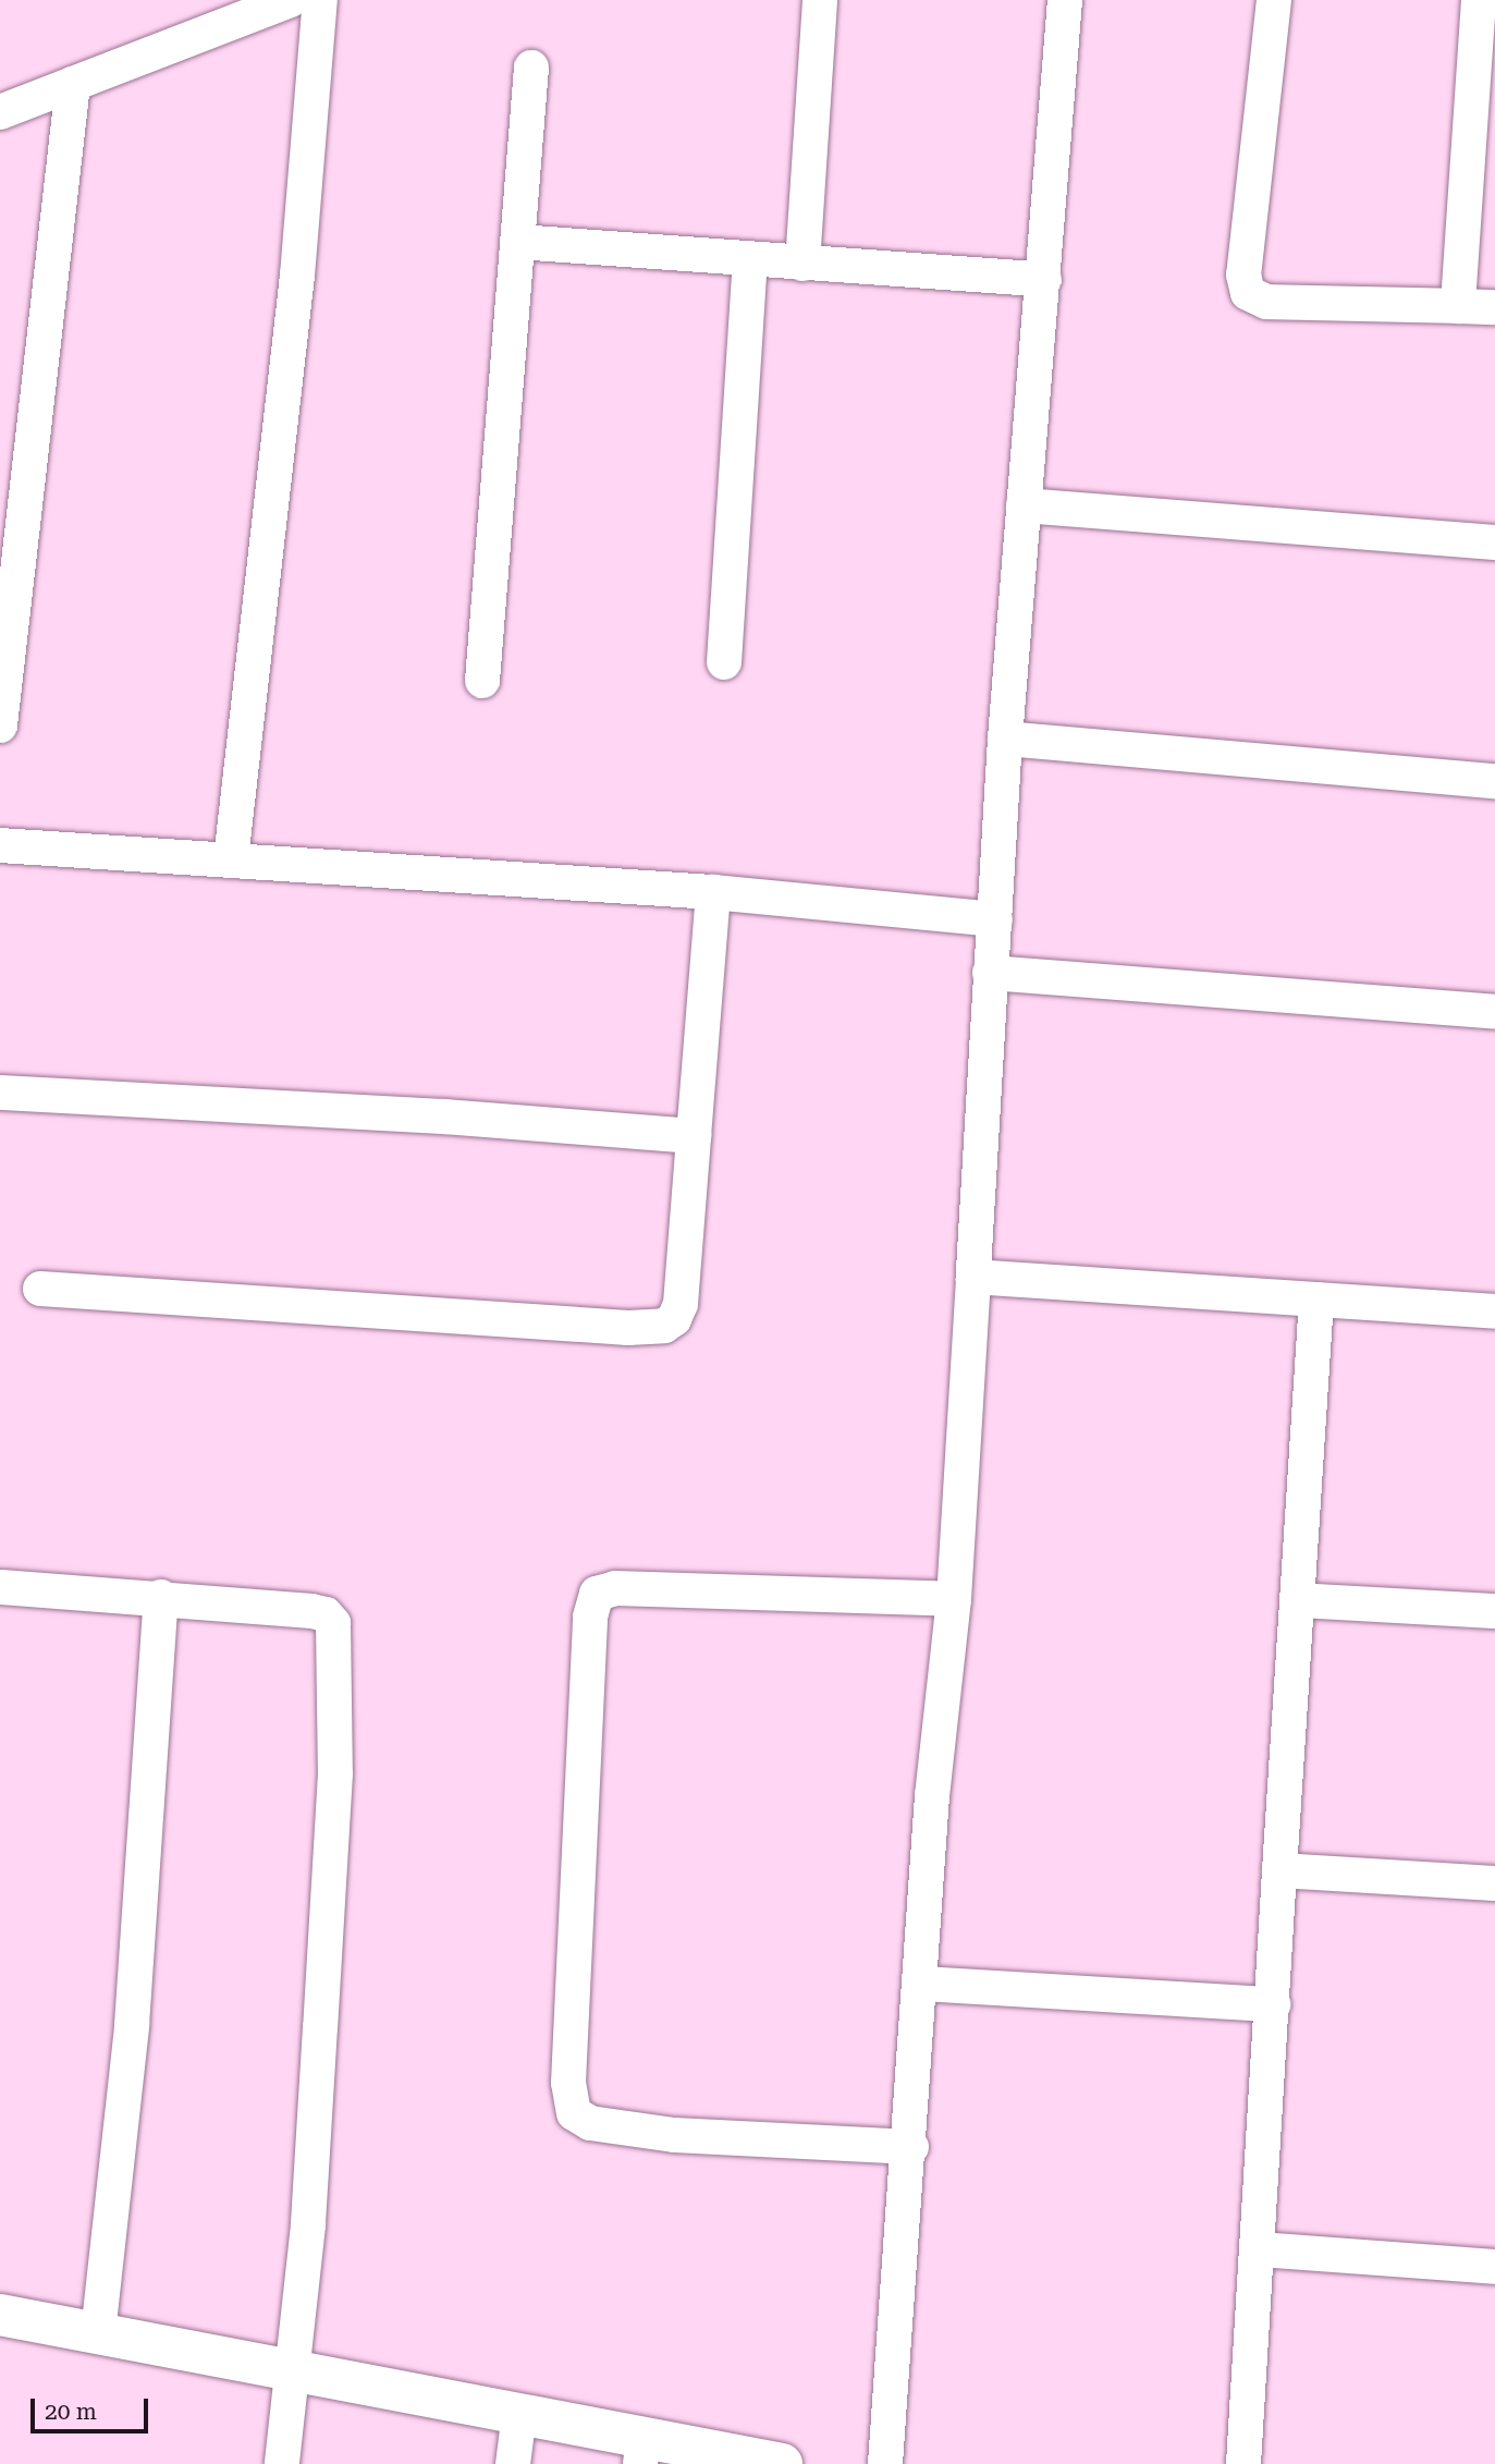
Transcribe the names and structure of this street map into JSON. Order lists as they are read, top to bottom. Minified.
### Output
{"scale_bar":"20 m"}
